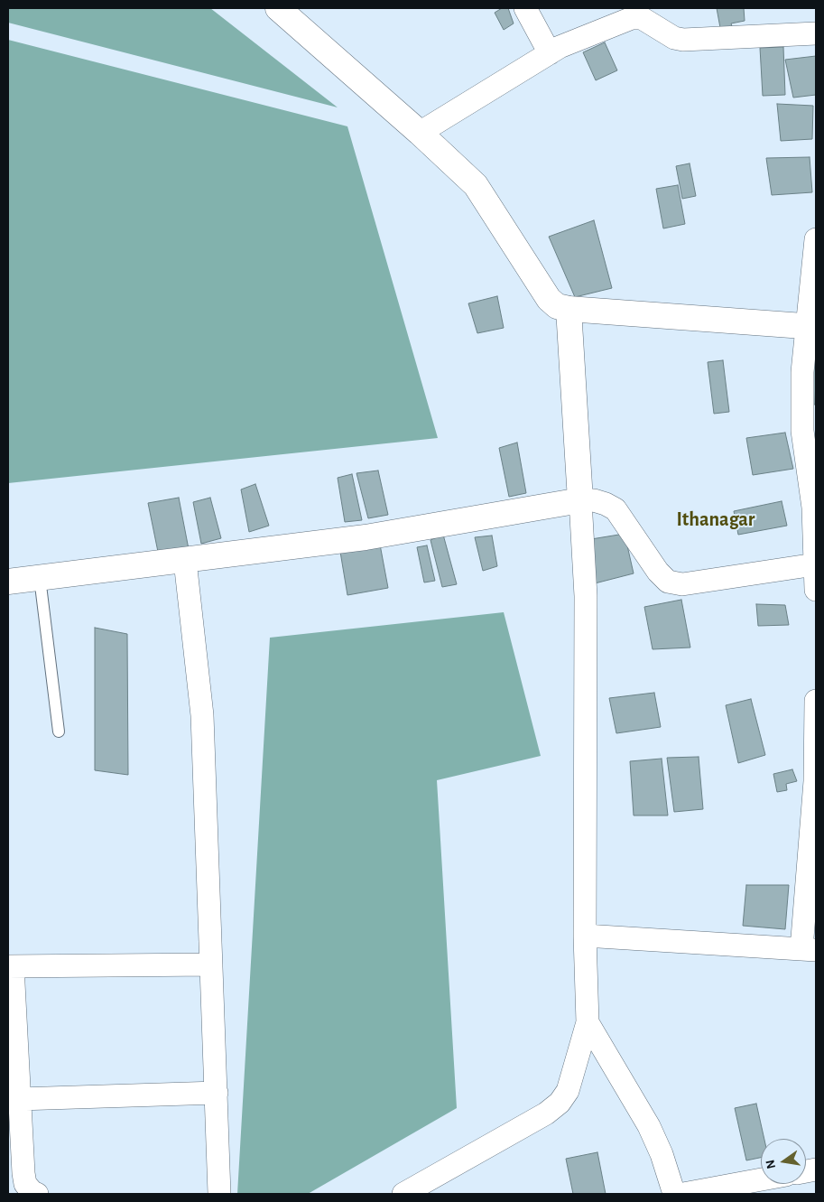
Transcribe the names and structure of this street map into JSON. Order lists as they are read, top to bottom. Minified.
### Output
{"districts":["Ithanagar"],"north":"left"}
